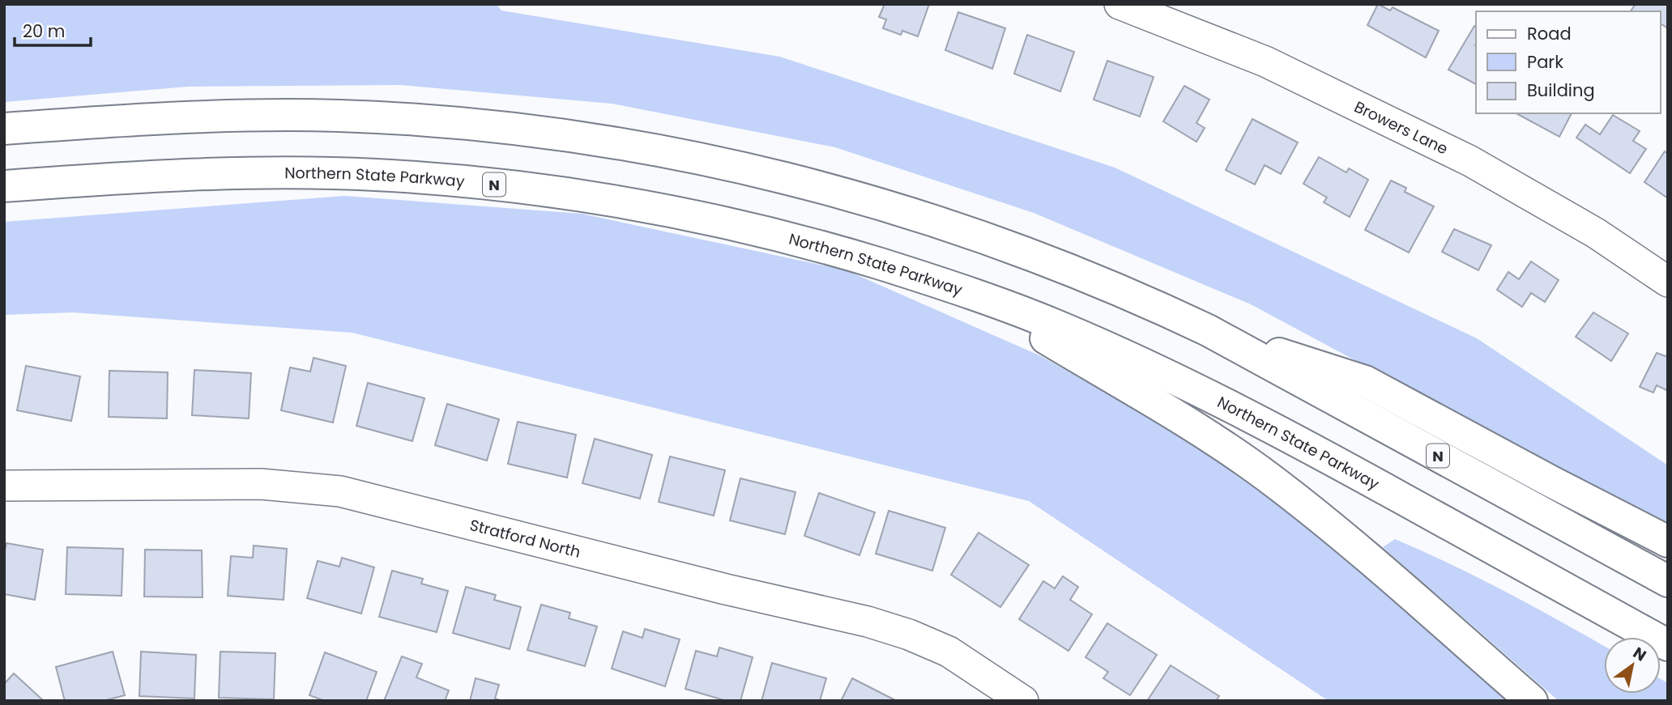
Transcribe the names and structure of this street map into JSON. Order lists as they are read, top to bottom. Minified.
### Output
{"streets":{"highway":["Northern State Parkway","N"],"street":["Browers Lane","Stratford North"]},"legend":["Road","Park","Building"],"scale_bar":"20 m","north":"top right"}
